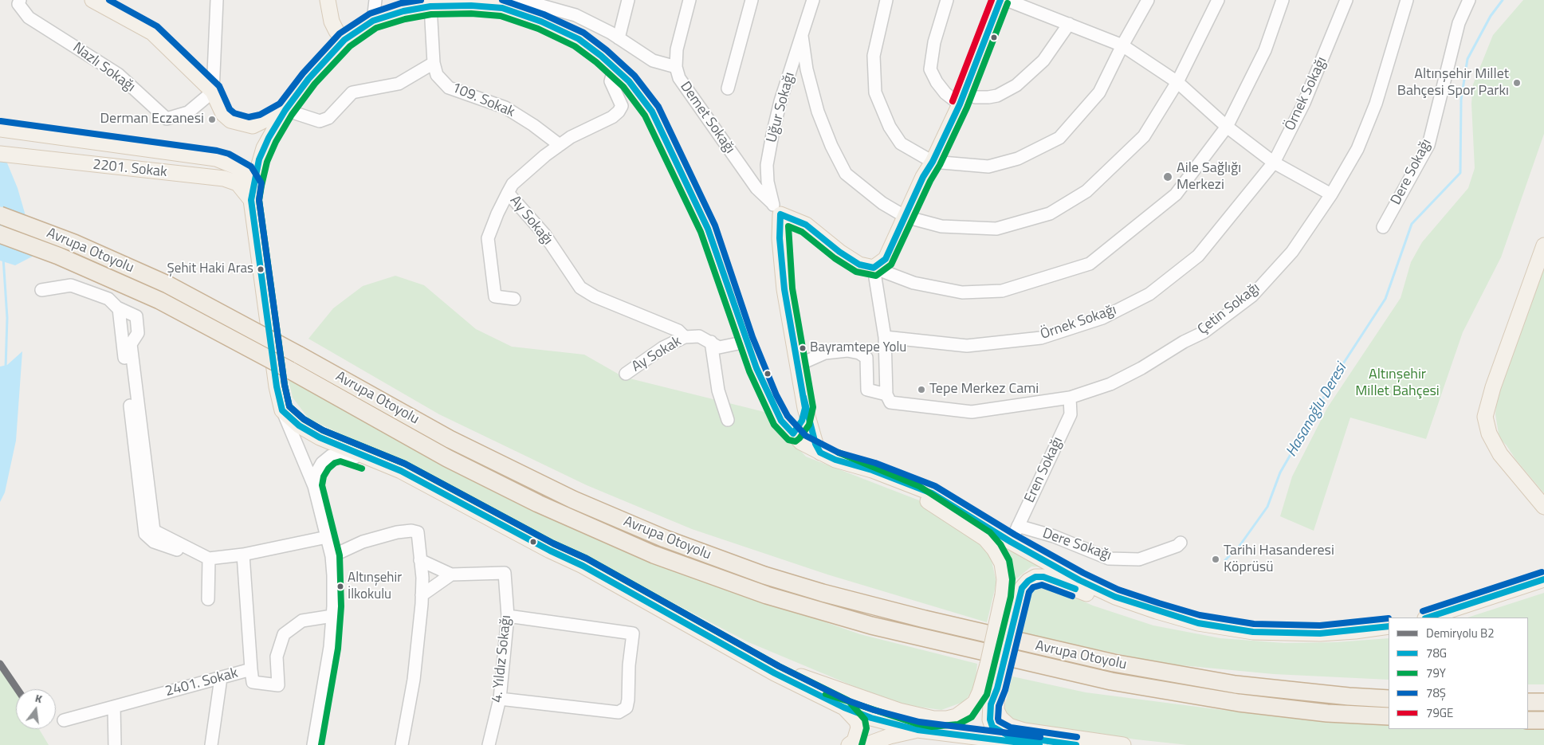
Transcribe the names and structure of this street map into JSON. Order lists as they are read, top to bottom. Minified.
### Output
{"streets":{"highway":["Avrupa Otoyolu"],"main road":["2201. Sokak"],"street":["Nazlı Sokağı","Örnek Sokağı","109. Sokak","Uğur Sokağı","Demet Sokağı","Dere Sokağı","Ay Sokağı","Çetin Sokağı","Ay Sokak","Eren Sokağı","4. Yıldız Sokağı","2401. Sokak"]},"crossings":[["109. Sokak","Ay Sokağı"],["Uğur Sokağı","Demet Sokağı"],["Dere Sokağı","Eren Sokağı"],["Ay Sokağı","Ay Sokak"],["Çetin Sokağı","Eren Sokağı"]],"water":["Hasanoğlu Deresi"],"parks":["Altınşehir Millet Bahçesi"],"places":["Altınşehir Millet Bahçesi Spor Parkı","Derman Eczanesi","Aile Sağlığı Merkezi","Şehit Haki Aras","Bayramtepe Yolu","Tepe Merkez Cami","Tarihi Hasanderesi Köprüsü","Altınşehir İlkokulu"],"lines":["transit line 78G","transit line 78Ş","transit line 79GE","transit line 79Y","rail line B2"],"legend":["Demiryolu B2","78G","79Y","78Ş","79GE"],"north":"top"}
